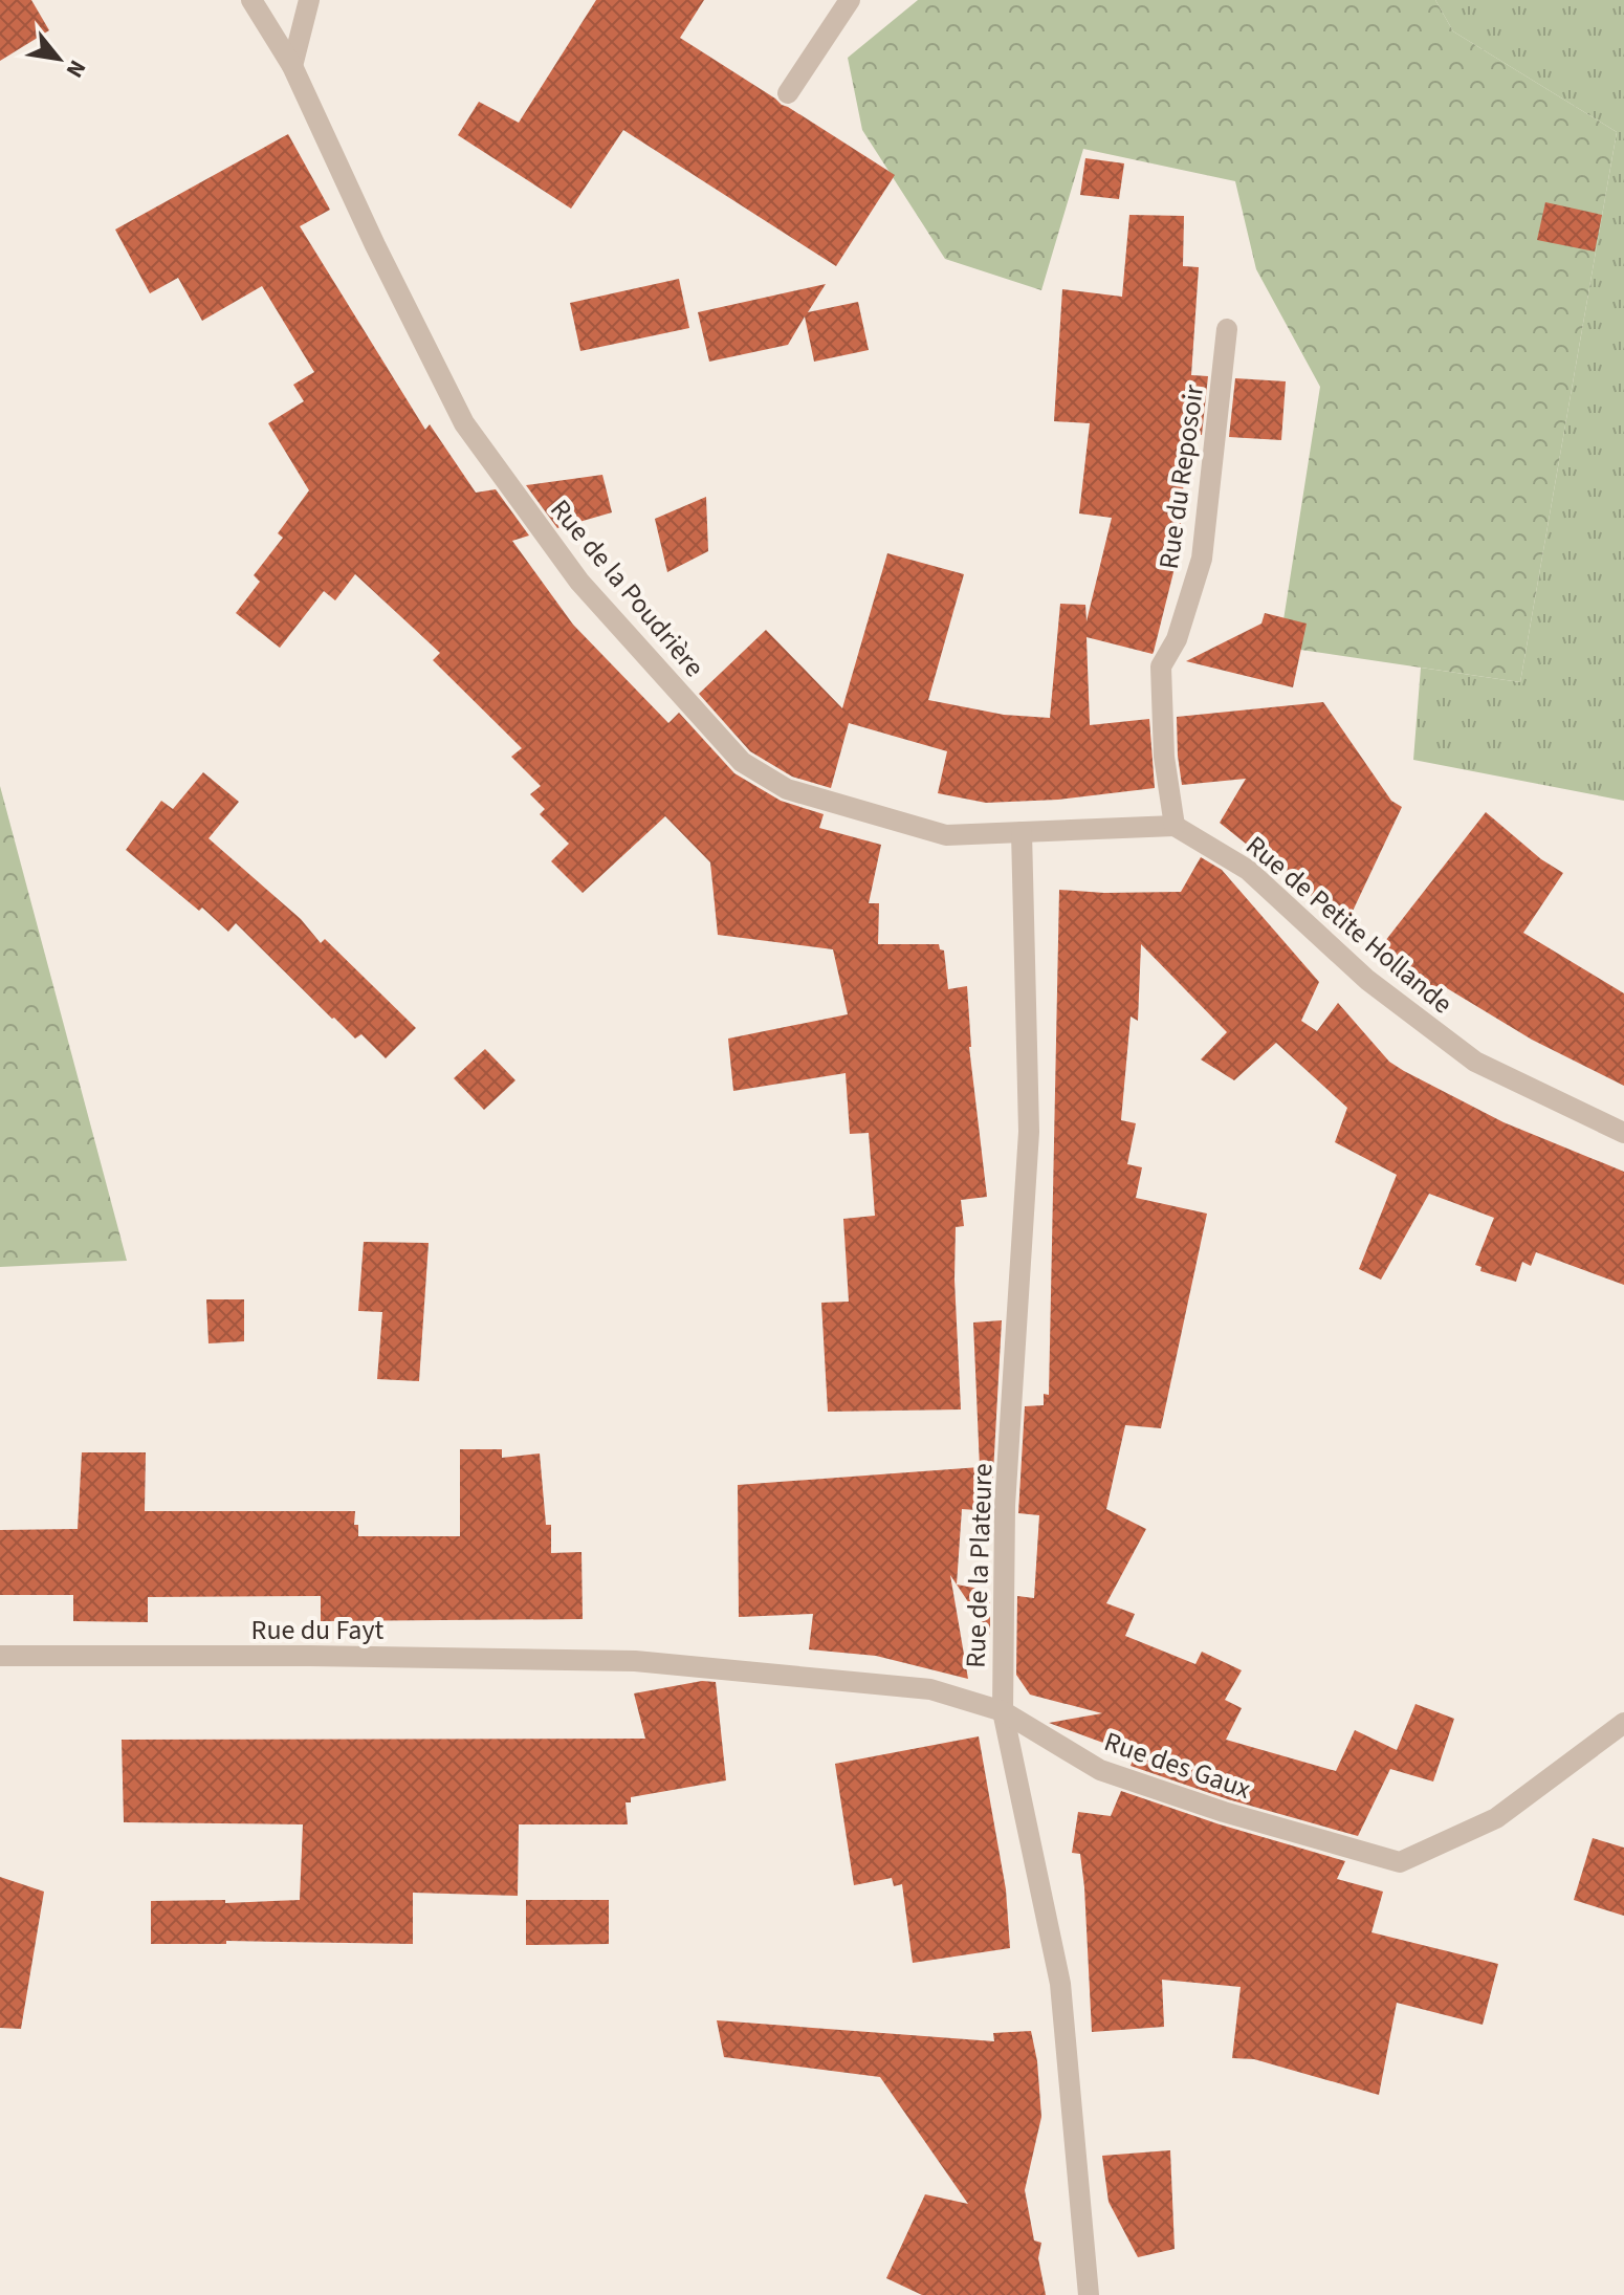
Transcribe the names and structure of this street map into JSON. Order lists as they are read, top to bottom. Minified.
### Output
{"streets":{"street":["Rue du Reposoir","Rue de la Poudrière","Rue de Petite Hollande","Rue de la Plateure","Rue du Fayt","Rue des Gaux"]},"crossings":[["Rue du Reposoir","Rue de la Poudrière"],["Rue du Reposoir","Rue de Petite Hollande"],["Rue de la Poudrière","Rue de Petite Hollande"],["Rue de la Poudrière","Rue de la Plateure"],["Rue de la Plateure","Rue des Gaux"],["Rue du Fayt","Rue des Gaux"]],"north":"bottom right"}
